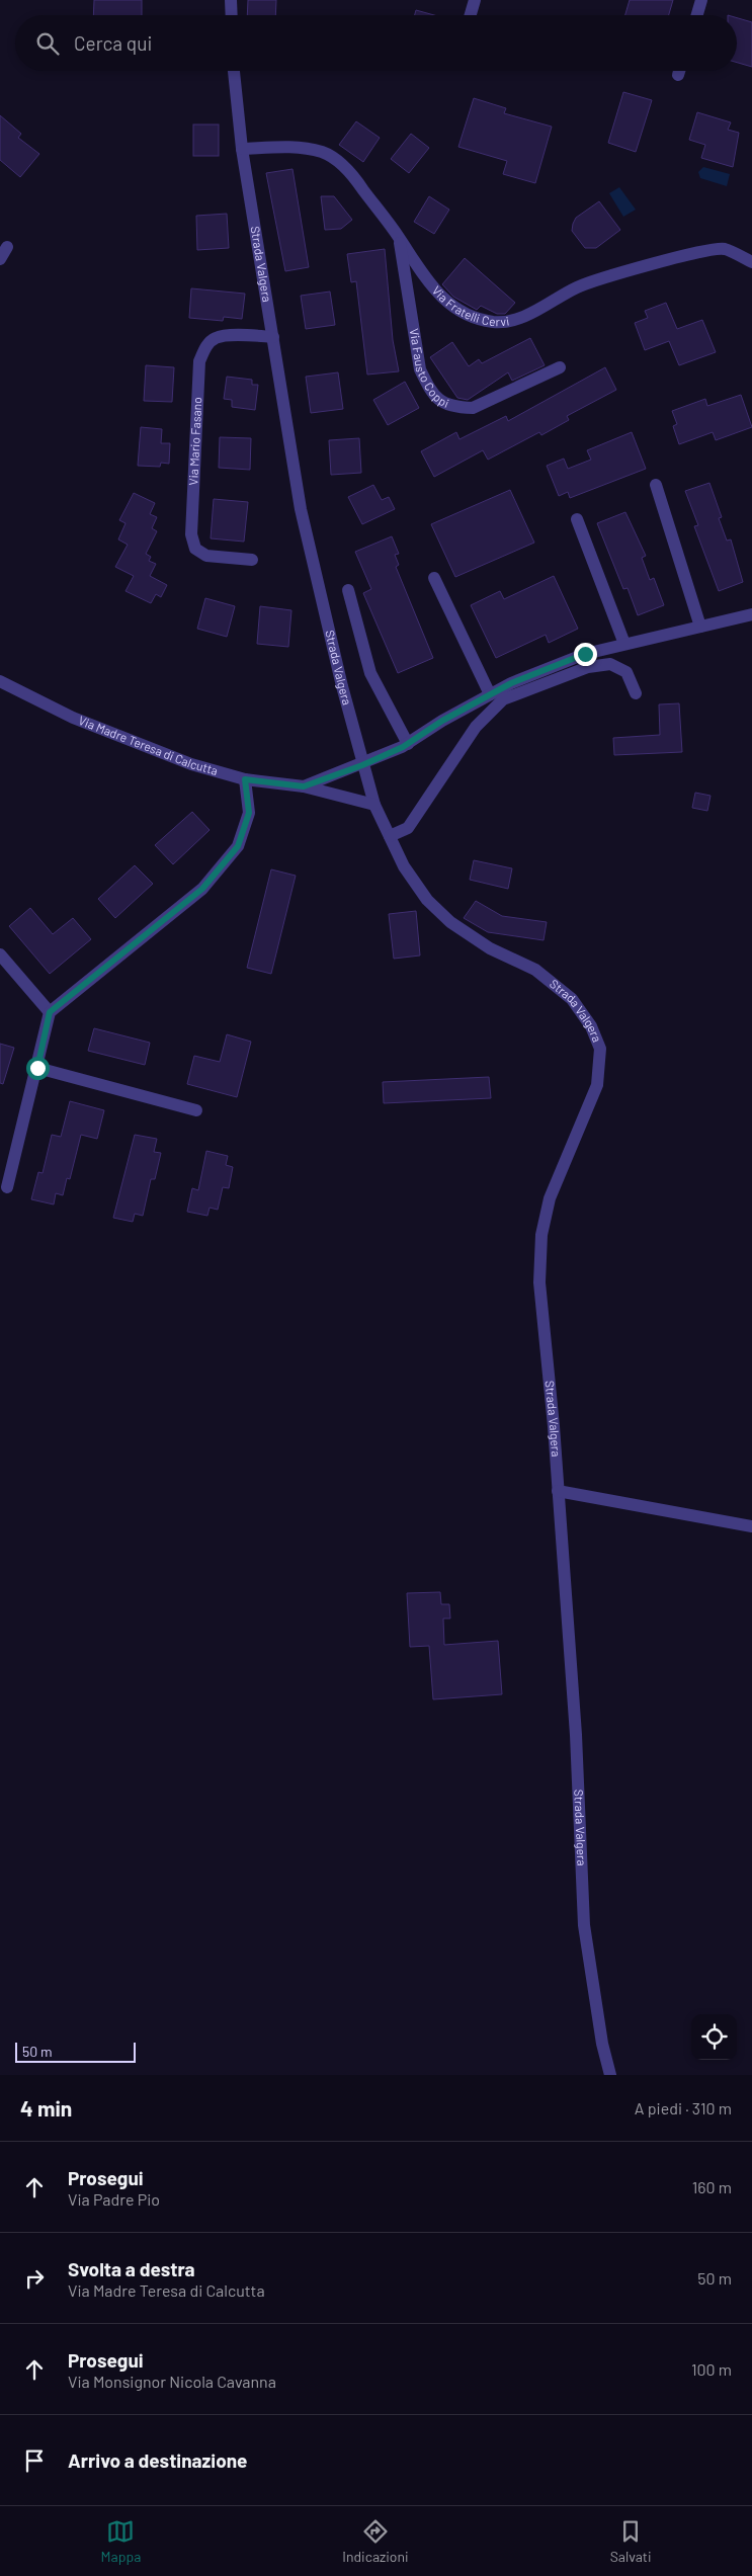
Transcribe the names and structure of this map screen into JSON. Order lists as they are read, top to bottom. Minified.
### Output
{"streets":{"street":["Strada Valgera","Via Fratelli Cervi","Via Fausto Coppi","Via Mario Fasano","Via Madre Teresa di Calcutta"]},"crossings":[["Strada Valgera","Via Fratelli Cervi"],["Strada Valgera","Via Mario Fasano"],["Strada Valgera","Via Madre Teresa di Calcutta"],["Via Fratelli Cervi","Via Fausto Coppi"]],"scale_bar":"50 m","page":{"search":"Cerca qui","scale":"50 m","heading":["4 min","A piedi · 310 m"],"list":[["Prosegui","Via Padre Pio","160 m"],["Svolta a destra","Via Madre Teresa di Calcutta","50 m"],["Prosegui","Via Monsignor Nicola Cavanna","100 m"],"Arrivo a destinazione"],"nav":["Mappa","Indicazioni","Salvati"]}}
